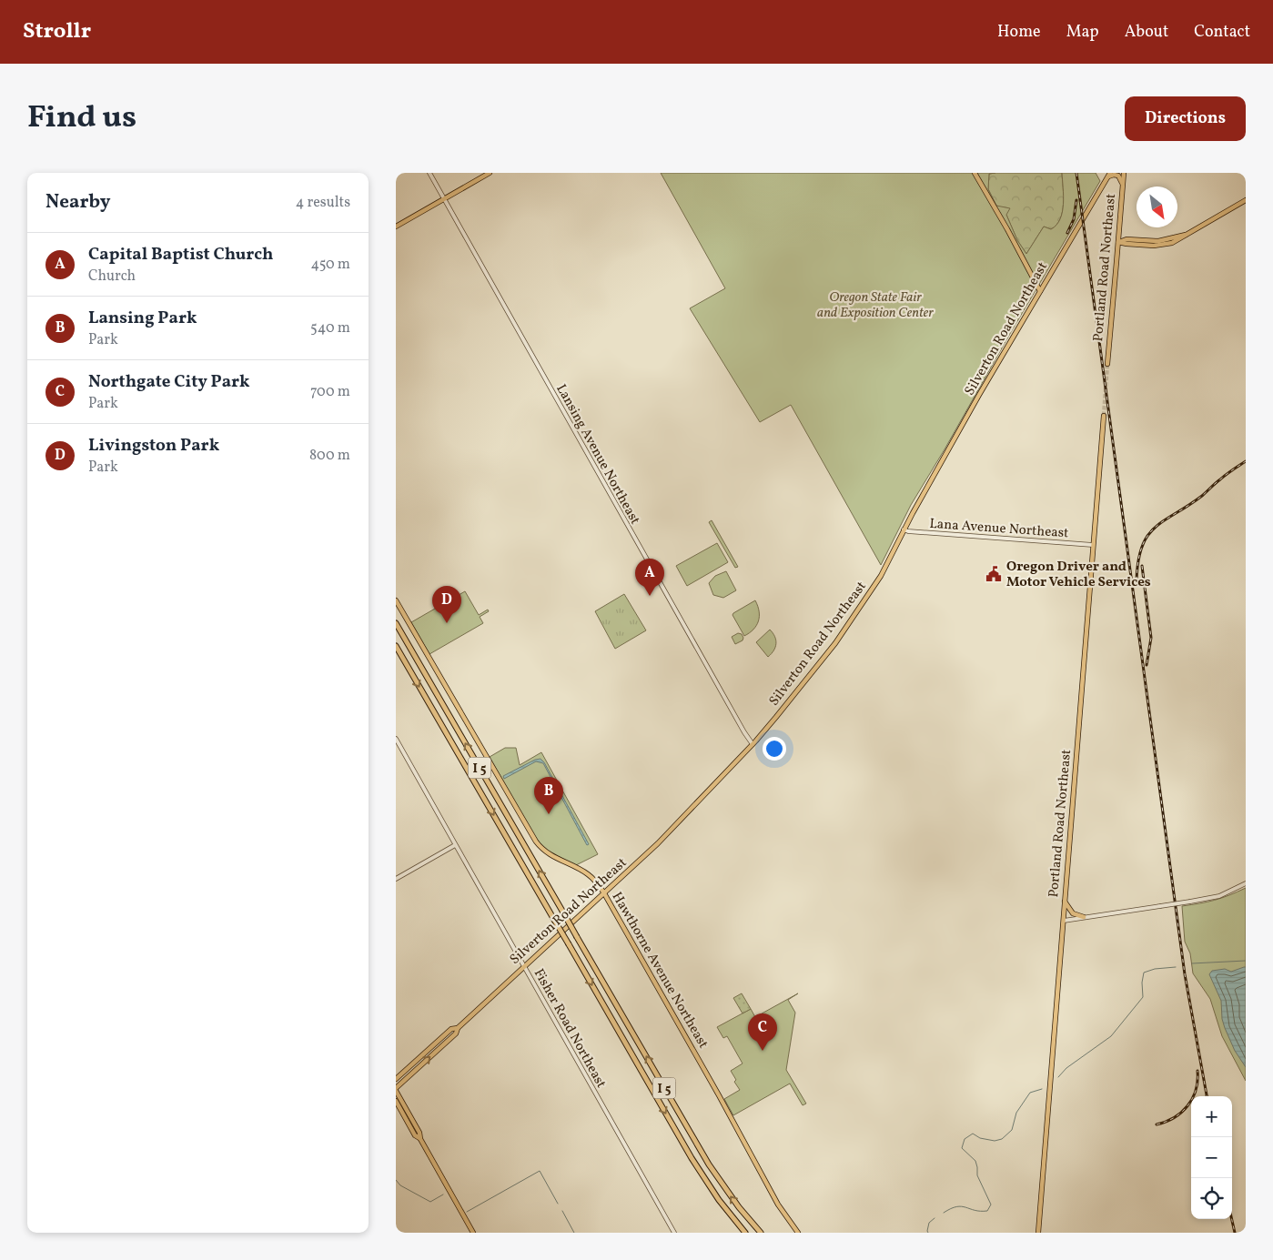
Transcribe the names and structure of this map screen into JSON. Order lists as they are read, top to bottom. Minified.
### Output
{"streets":{"highway":["I 5"],"main road":["Portland Road Northeast","Silverton Road Northeast","Hawthorne Avenue Northeast"],"street":["Lansing Avenue Northeast","Lana Avenue Northeast","Fisher Road Northeast"]},"crossings":[["Portland Road Northeast","Lana Avenue Northeast"],["Silverton Road Northeast","Lansing Avenue Northeast"],["Silverton Road Northeast","Lana Avenue Northeast"],["Silverton Road Northeast","Hawthorne Avenue Northeast"],["Silverton Road Northeast","Fisher Road Northeast"]],"parks":["Oregon State Fair and Exposition Center"],"places":{"public building":["Oregon Driver and Motor Vehicle Services"]},"north":"bottom right","page":{"header":"Strollr","nav":["Home","Map","About","Contact"],"title":"Find us","buttons":"Directions","heading":["Nearby","4 results"],"list":[{"mark":"A","name":"Capital Baptist Church","note":"Church","value":"450 m"},{"mark":"B","name":"Lansing Park","note":"Park","value":"540 m"},{"mark":"C","name":"Northgate City Park","note":"Park","value":"700 m"},{"mark":"D","name":"Livingston Park","note":"Park","value":"800 m"}],"pins":["A","D","B","C"],"map_buttons":["+","−"]}}
